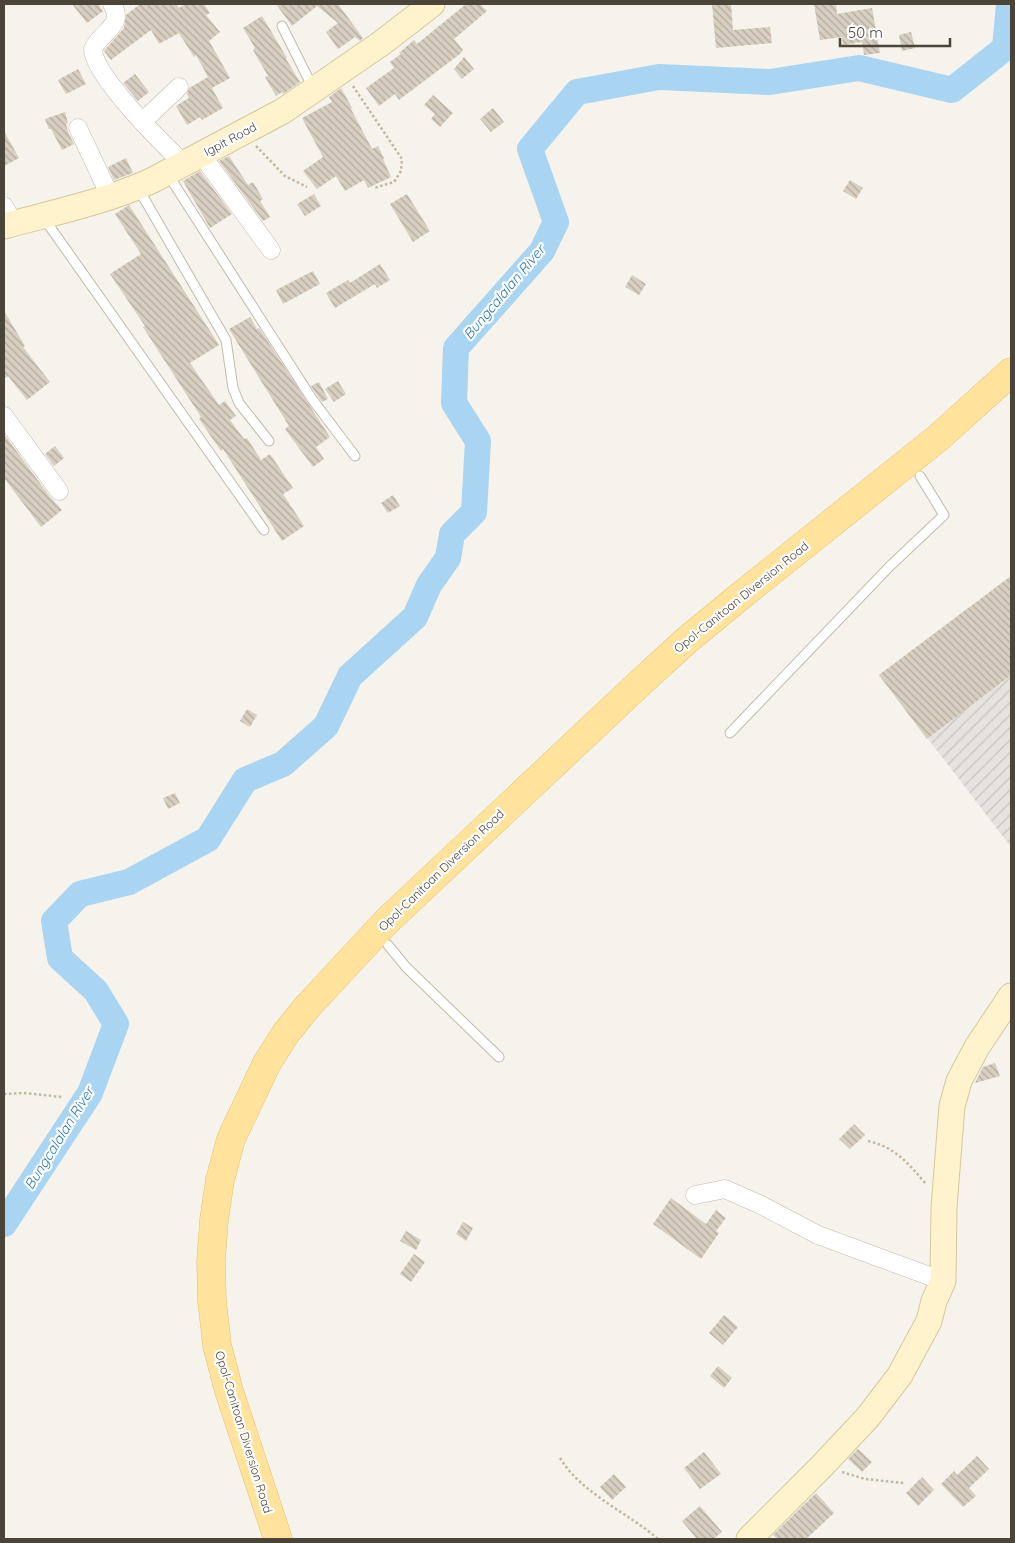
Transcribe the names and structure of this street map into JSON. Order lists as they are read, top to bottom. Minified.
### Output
{"streets":{"main road":["Opol-Canitoan Diversion Road"],"street":["Igpit Road"]},"water":["Bungcalalan River"],"scale_bar":"50 m"}
